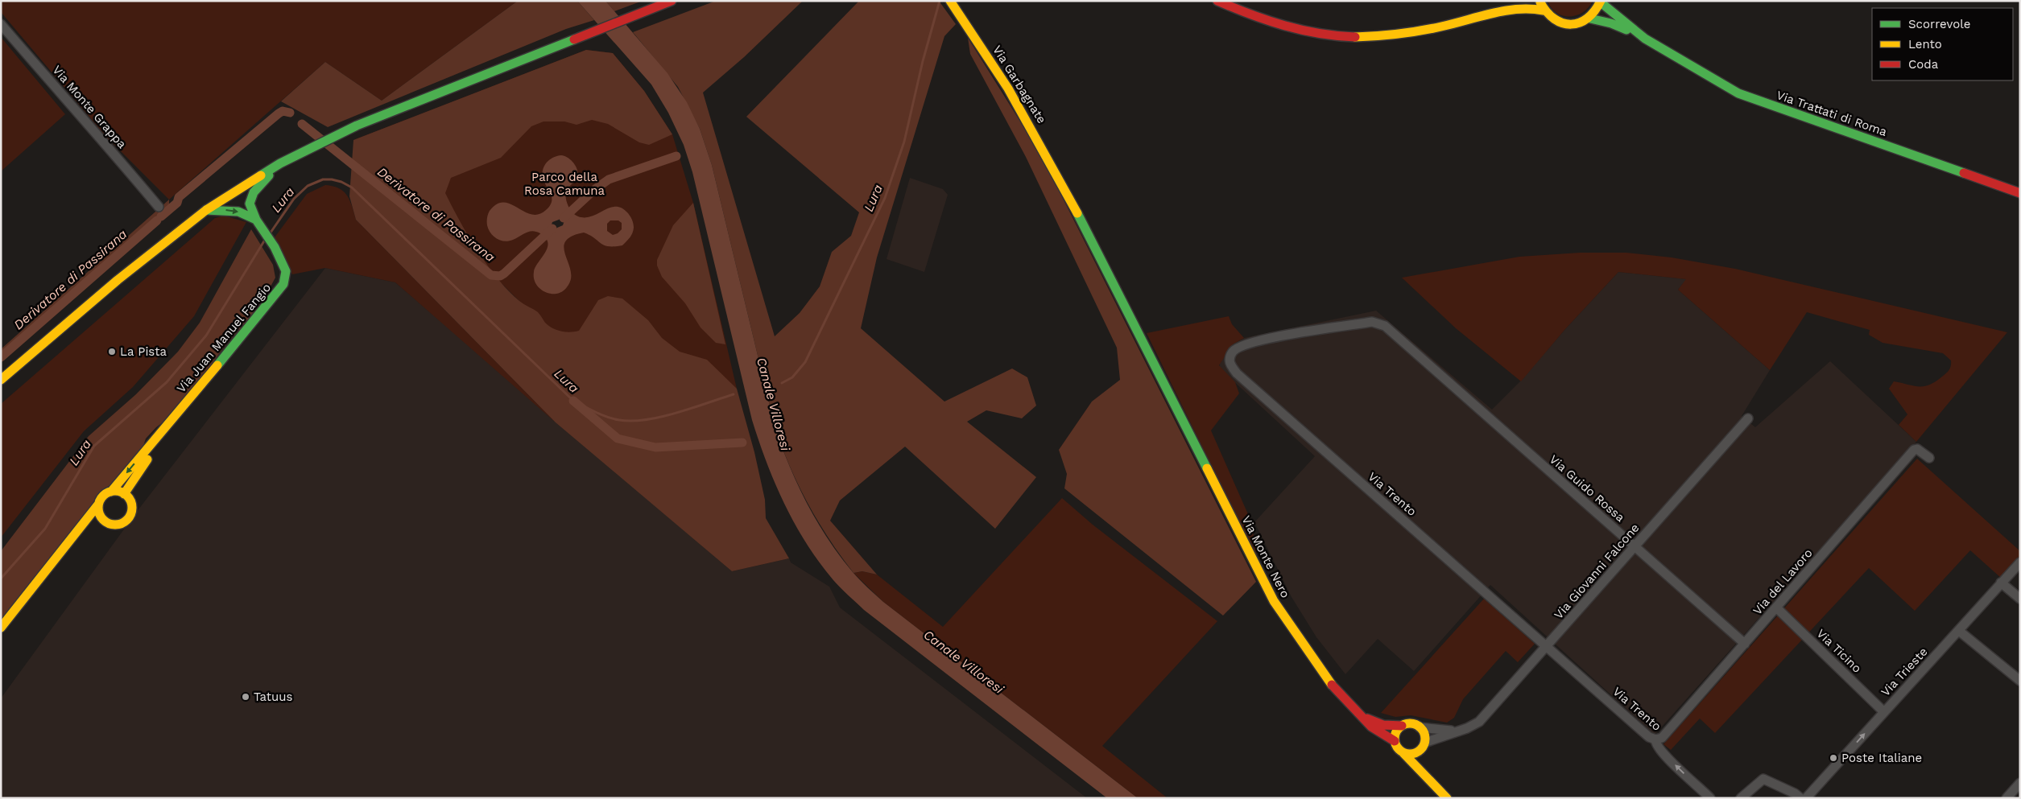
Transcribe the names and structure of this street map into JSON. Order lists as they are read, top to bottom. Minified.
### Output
{"streets":{"street":["Via Garbagnate","Via Monte Grappa","Via Trattati di Roma","Via Juan Manuel Fangio","Via Guido Rossa","Via Trento","Via Monte Nero","Via Giovanni Falcone","Via del Lavoro","Via Ticino","Via Trieste"]},"crossings":[["Via Garbagnate","Via Monte Nero"],["Via Guido Rossa","Via Trento"],["Via Guido Rossa","Via Giovanni Falcone"],["Via Guido Rossa","Via del Lavoro"],["Via Trento","Via Giovanni Falcone"],["Via Trento","Via del Lavoro"],["Via Monte Nero","Via Giovanni Falcone"],["Via del Lavoro","Via Ticino"],["Via Ticino","Via Trieste"]],"one_way":["Via Trieste"],"water":["Lura","Derivatore di Passirana","Canale Villoresi"],"parks":["Parco della Rosa Camuna"],"places":["La Pista","Tatuus","Poste Italiane"],"legend":["Scorrevole","Lento","Coda"]}
